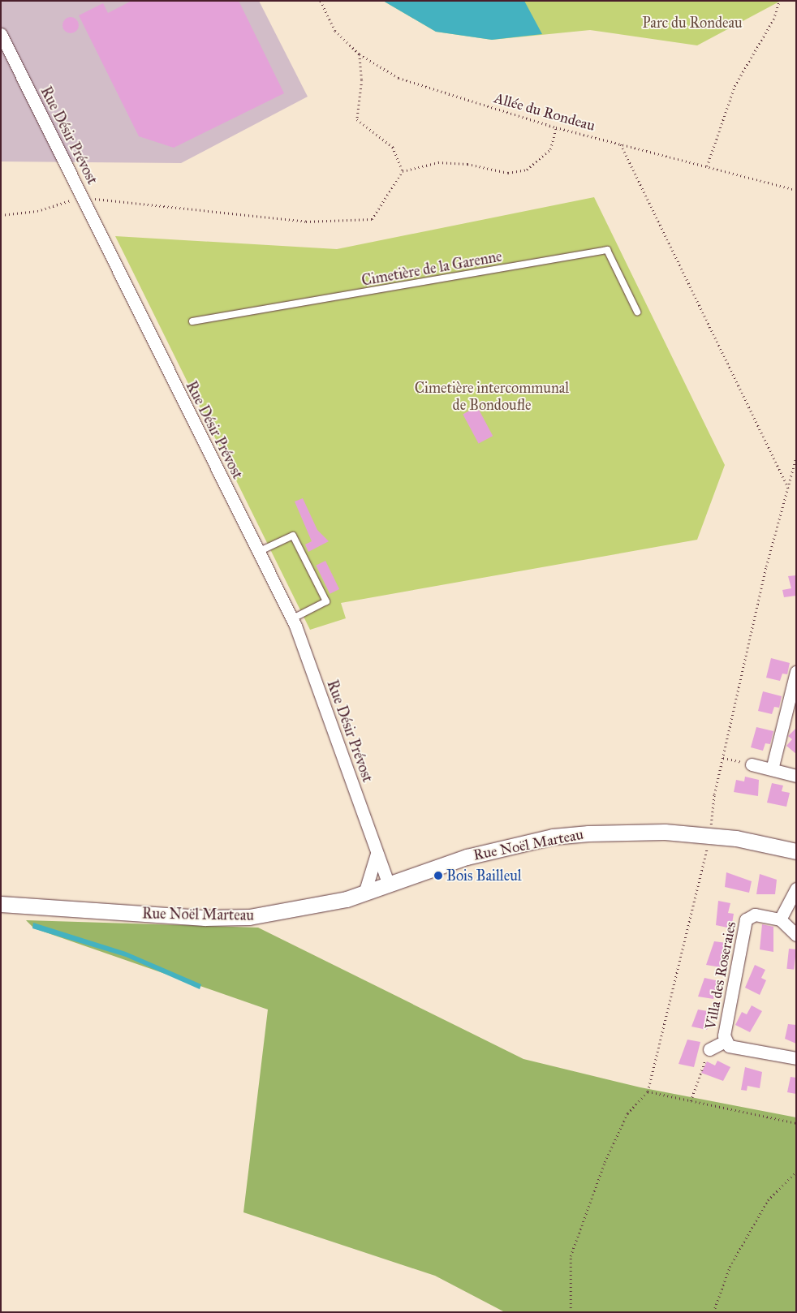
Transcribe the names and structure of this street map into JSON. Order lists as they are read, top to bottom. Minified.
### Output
{"streets":{"street":["Rue Désir Prévost","Rue Noël Marteau","Villa des Roseraies"],"lane":["Cimetière de la Garenne"],"path":["Allée du Rondeau"]},"crossings":[["Rue Désir Prévost","Rue Noël Marteau"]],"parks":["Parc du Rondeau","Cimetière intercommunal de Bondoufle"],"places":["Bois Bailleul"]}
